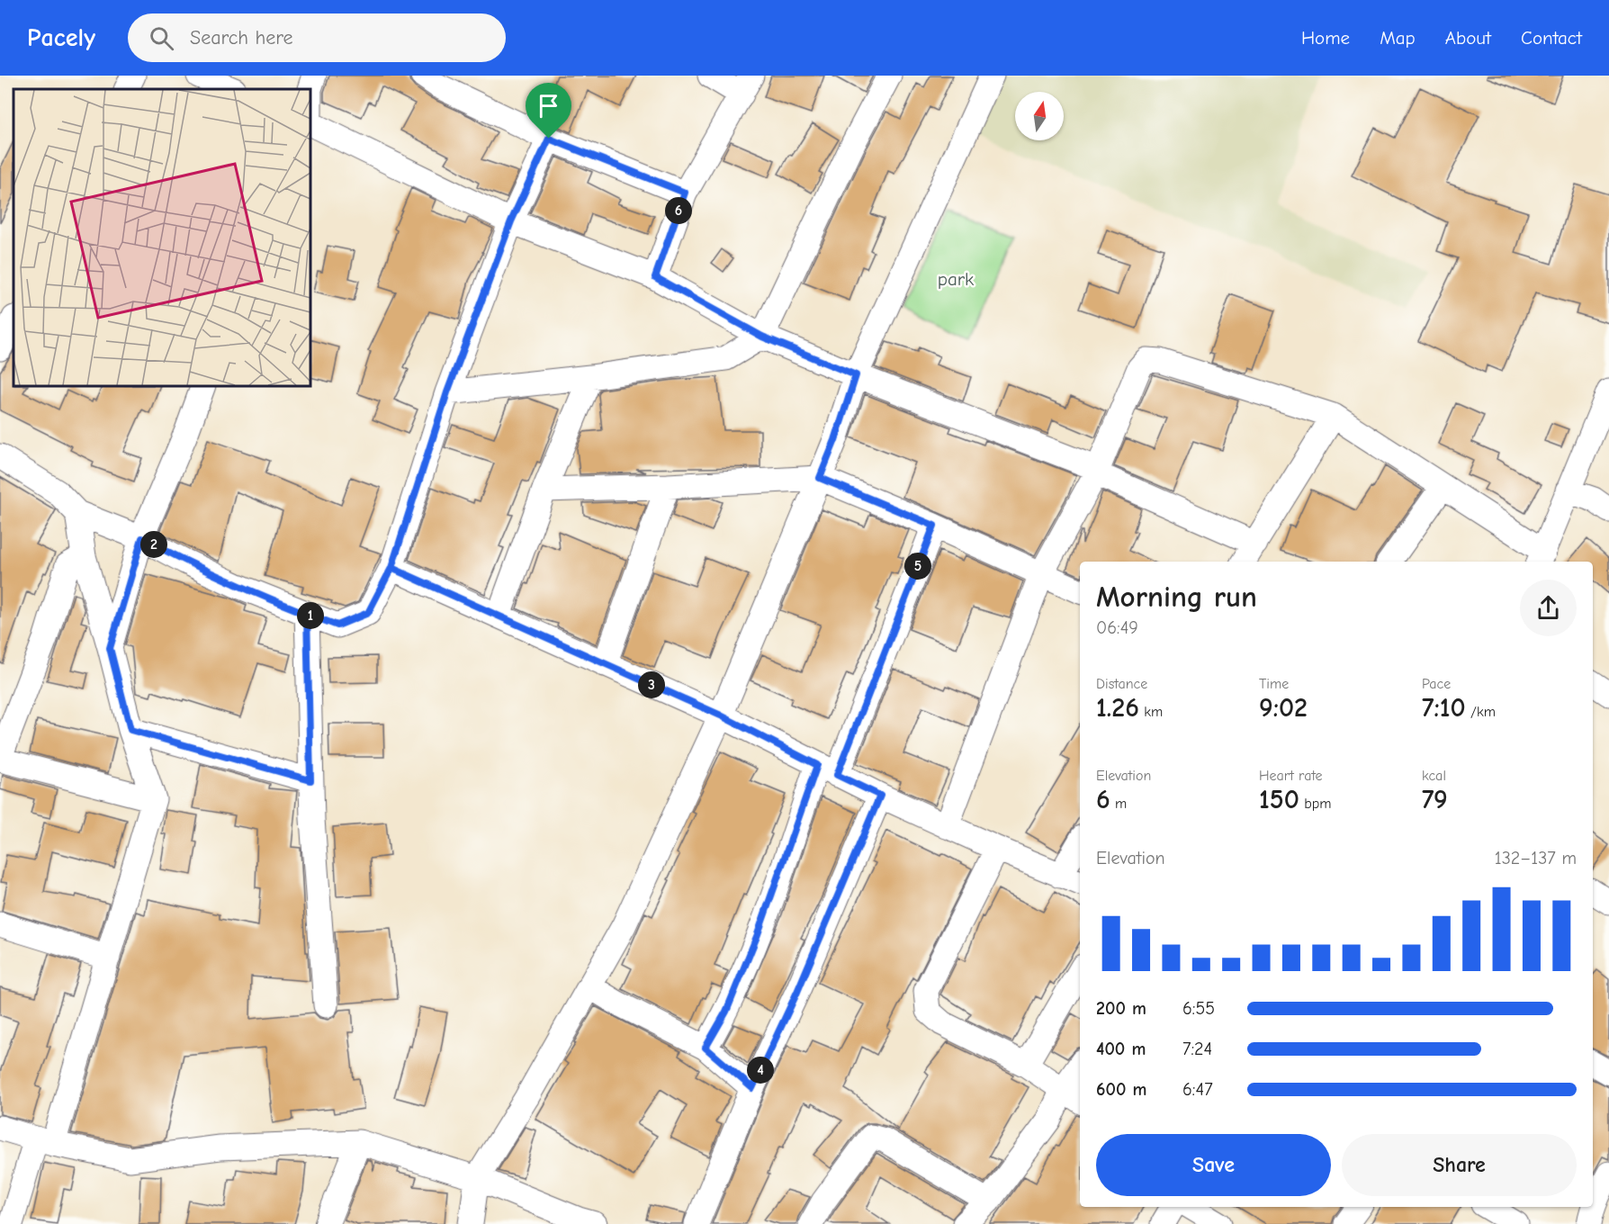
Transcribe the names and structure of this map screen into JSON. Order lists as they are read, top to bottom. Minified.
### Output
{"parks":["park"],"north":"top","page":{"header":"Pacely","search":"Search here","nav":["Home","Map","About","Contact"],"pins":["6","2","5","1","3","4"],"heading":["Morning run","06:49"],"stats":[["Distance","1.26 km"],["Time","9:02"],["Pace","7:10 /km"],["Elevation","6 m"],["Heart rate","150 bpm"],["kcal","79"]],"chart":["Elevation","132–137 m"],"list":[{"name":"200 m","note":"6:55"},{"name":"400 m","note":"7:24"},{"name":"600 m","note":"6:47"}],"buttons":["Save","Share"]}}
